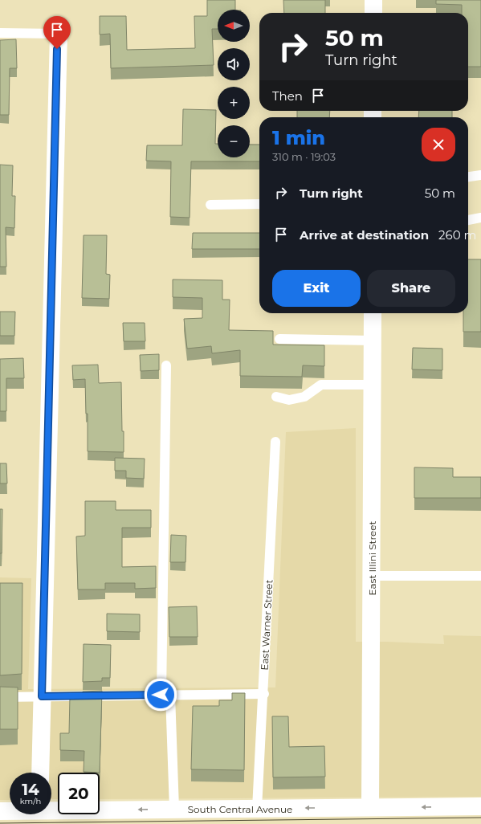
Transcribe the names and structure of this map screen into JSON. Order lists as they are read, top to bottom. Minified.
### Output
{"streets":{"street":["East Illini Street","South Central Avenue"],"lane":["East Warner Street"]},"crossings":[["East Illini Street","South Central Avenue"],["East Warner Street","South Central Avenue"]],"one_way":["South Central Avenue"],"north":"left","page":{"map_buttons":["+","−"],"turn":["50 m","Turn right"],"then":"Then","heading":["1 min","310 m · 19:03"],"list":[{"name":"Turn right","value":"50 m"},{"name":"Arrive at destination","value":"260 m"}],"buttons":["Exit","Share"],"speed":"14 km/h","limit":"20"}}
